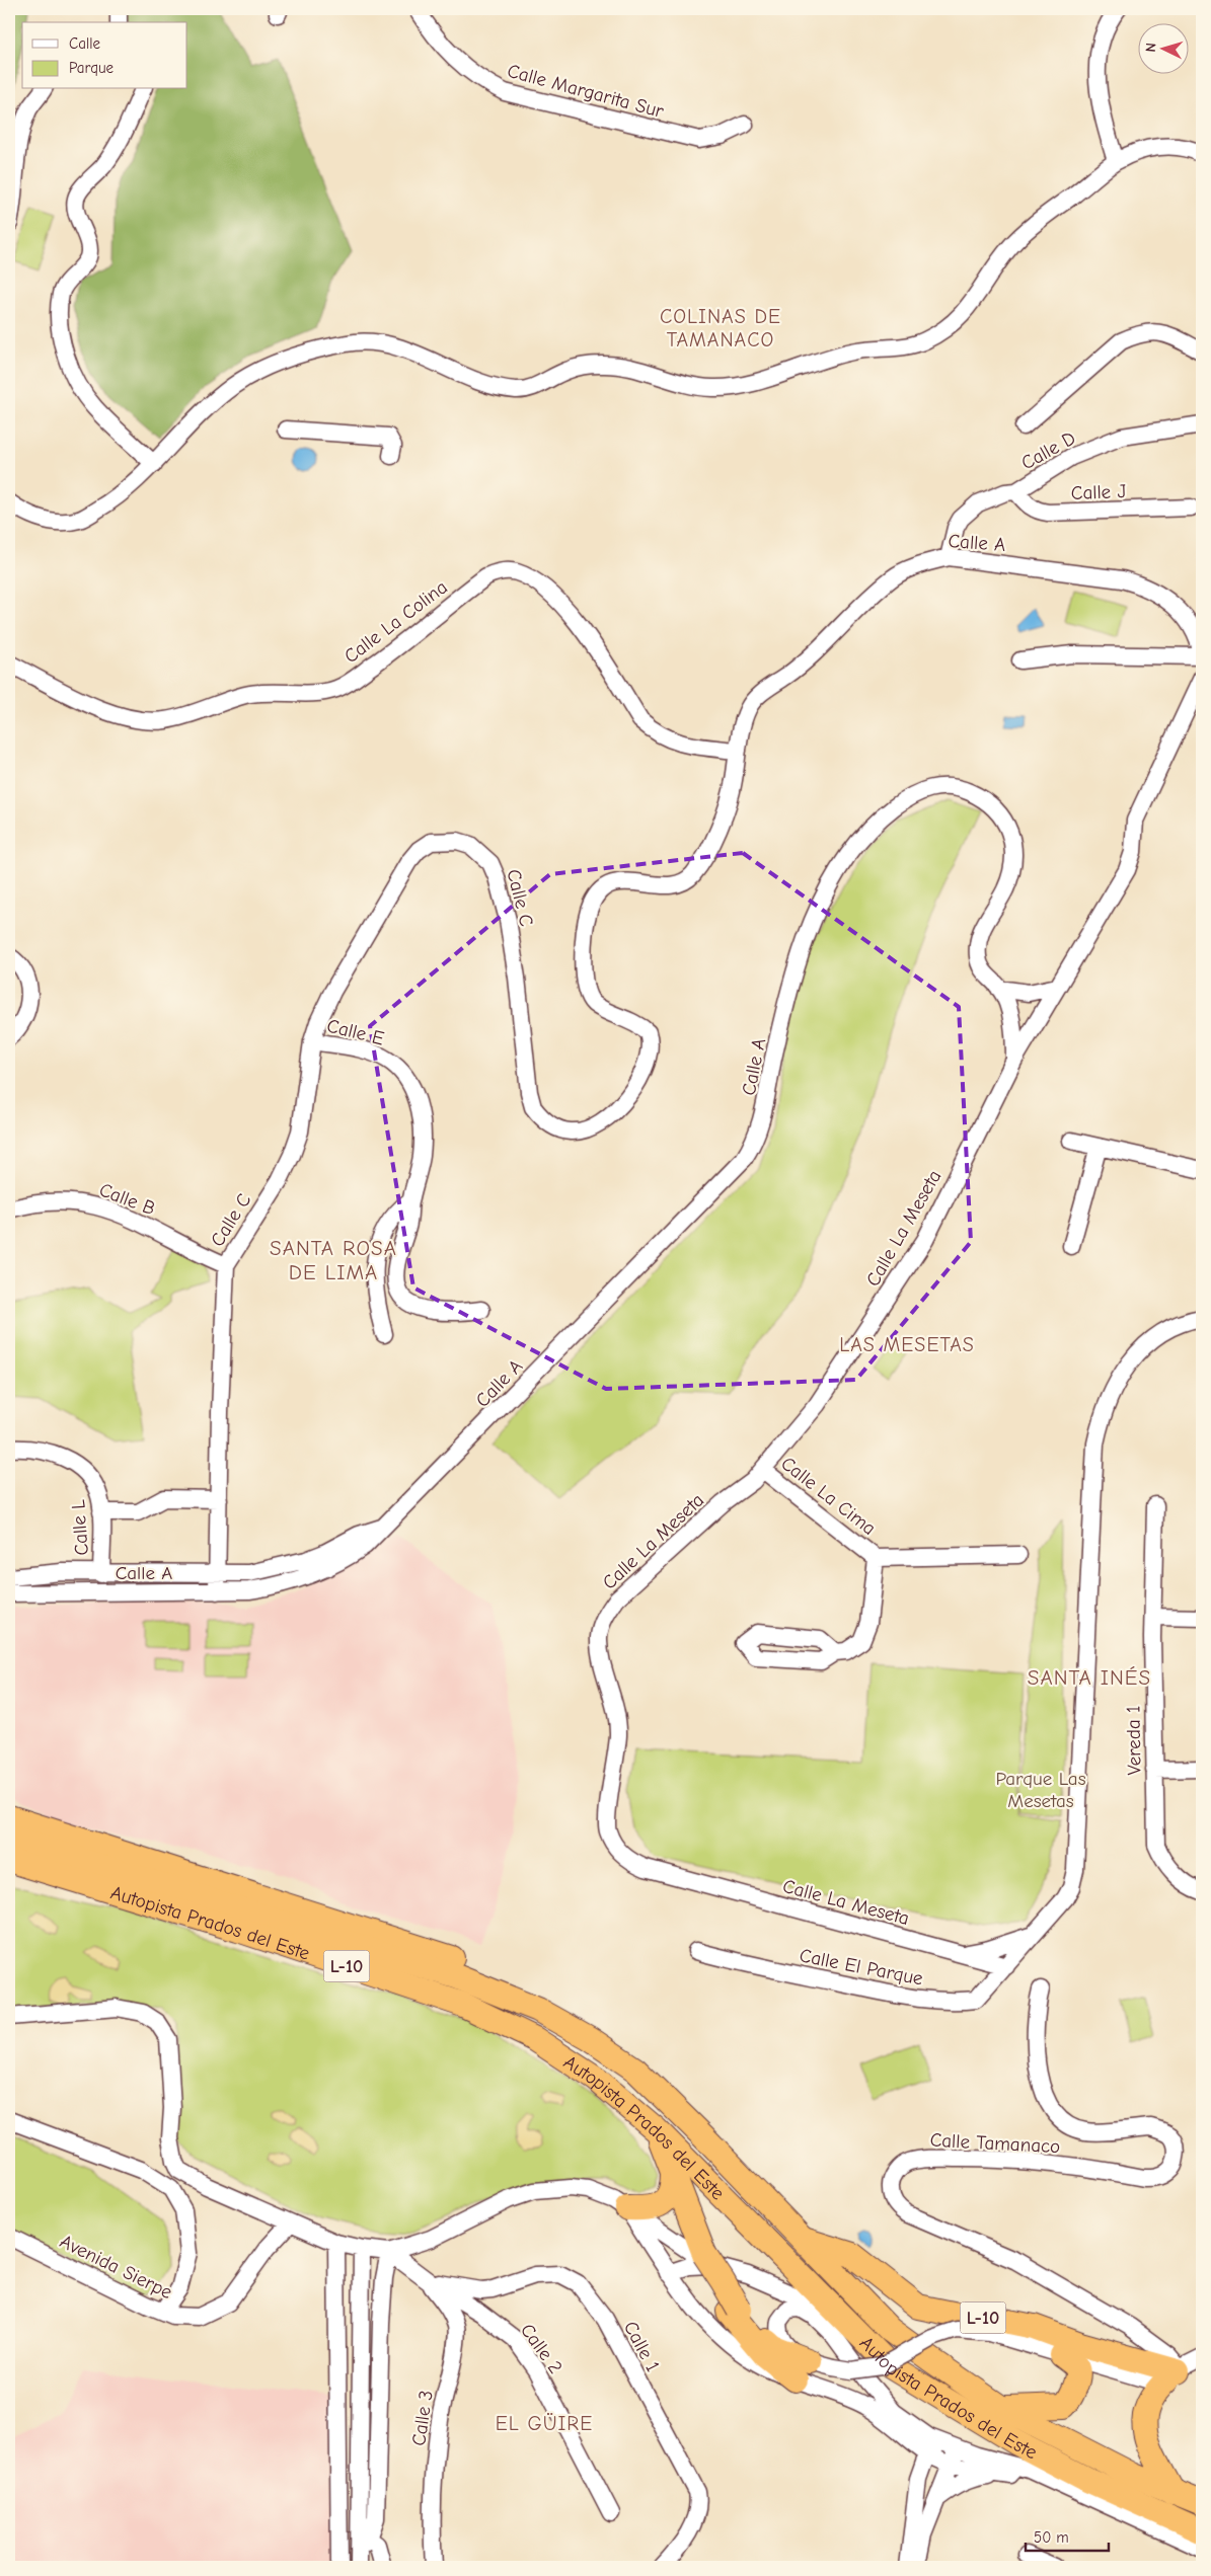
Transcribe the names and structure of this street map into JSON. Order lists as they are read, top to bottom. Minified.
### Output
{"streets":{"highway":["Autopista Prados del Este","L-10"],"street":["Calle Margarita Sur","Calle D","Calle J","Calle A","Calle La Colina","Calle C","Calle E","Calle B","Calle La Meseta","Calle La Cima","Calle L","Vereda 1","Calle El Parque","Calle Tamanaco","Avenida Sierpe","Calle 1","Calle 2","Calle 3"]},"crossings":[["Calle D","Calle J"],["Calle D","Calle A"],["Calle A","Calle La Colina"],["Calle A","Calle C"],["Calle A","Calle La Meseta"],["Calle A","Calle L"],["Calle La Colina","Calle C"],["Calle C","Calle E"],["Calle C","Calle B"],["Calle La Meseta","Calle La Cima"],["Calle La Meseta","Calle El Parque"],["Autopista Prados del Este","L-10"],["L-10","Calle Tamanaco"],["Calle 1","Calle 2"],["Calle 1","Calle 3"],["Calle 2","Calle 3"]],"districts":["COLINAS DE TAMANACO","SANTA ROSA DE LIMA","LAS MESETAS","SANTA INÉS","EL GÜIRE"],"parks":["Parque Las Mesetas"],"legend":["Calle","Parque"],"scale_bar":"50 m","north":"left"}
